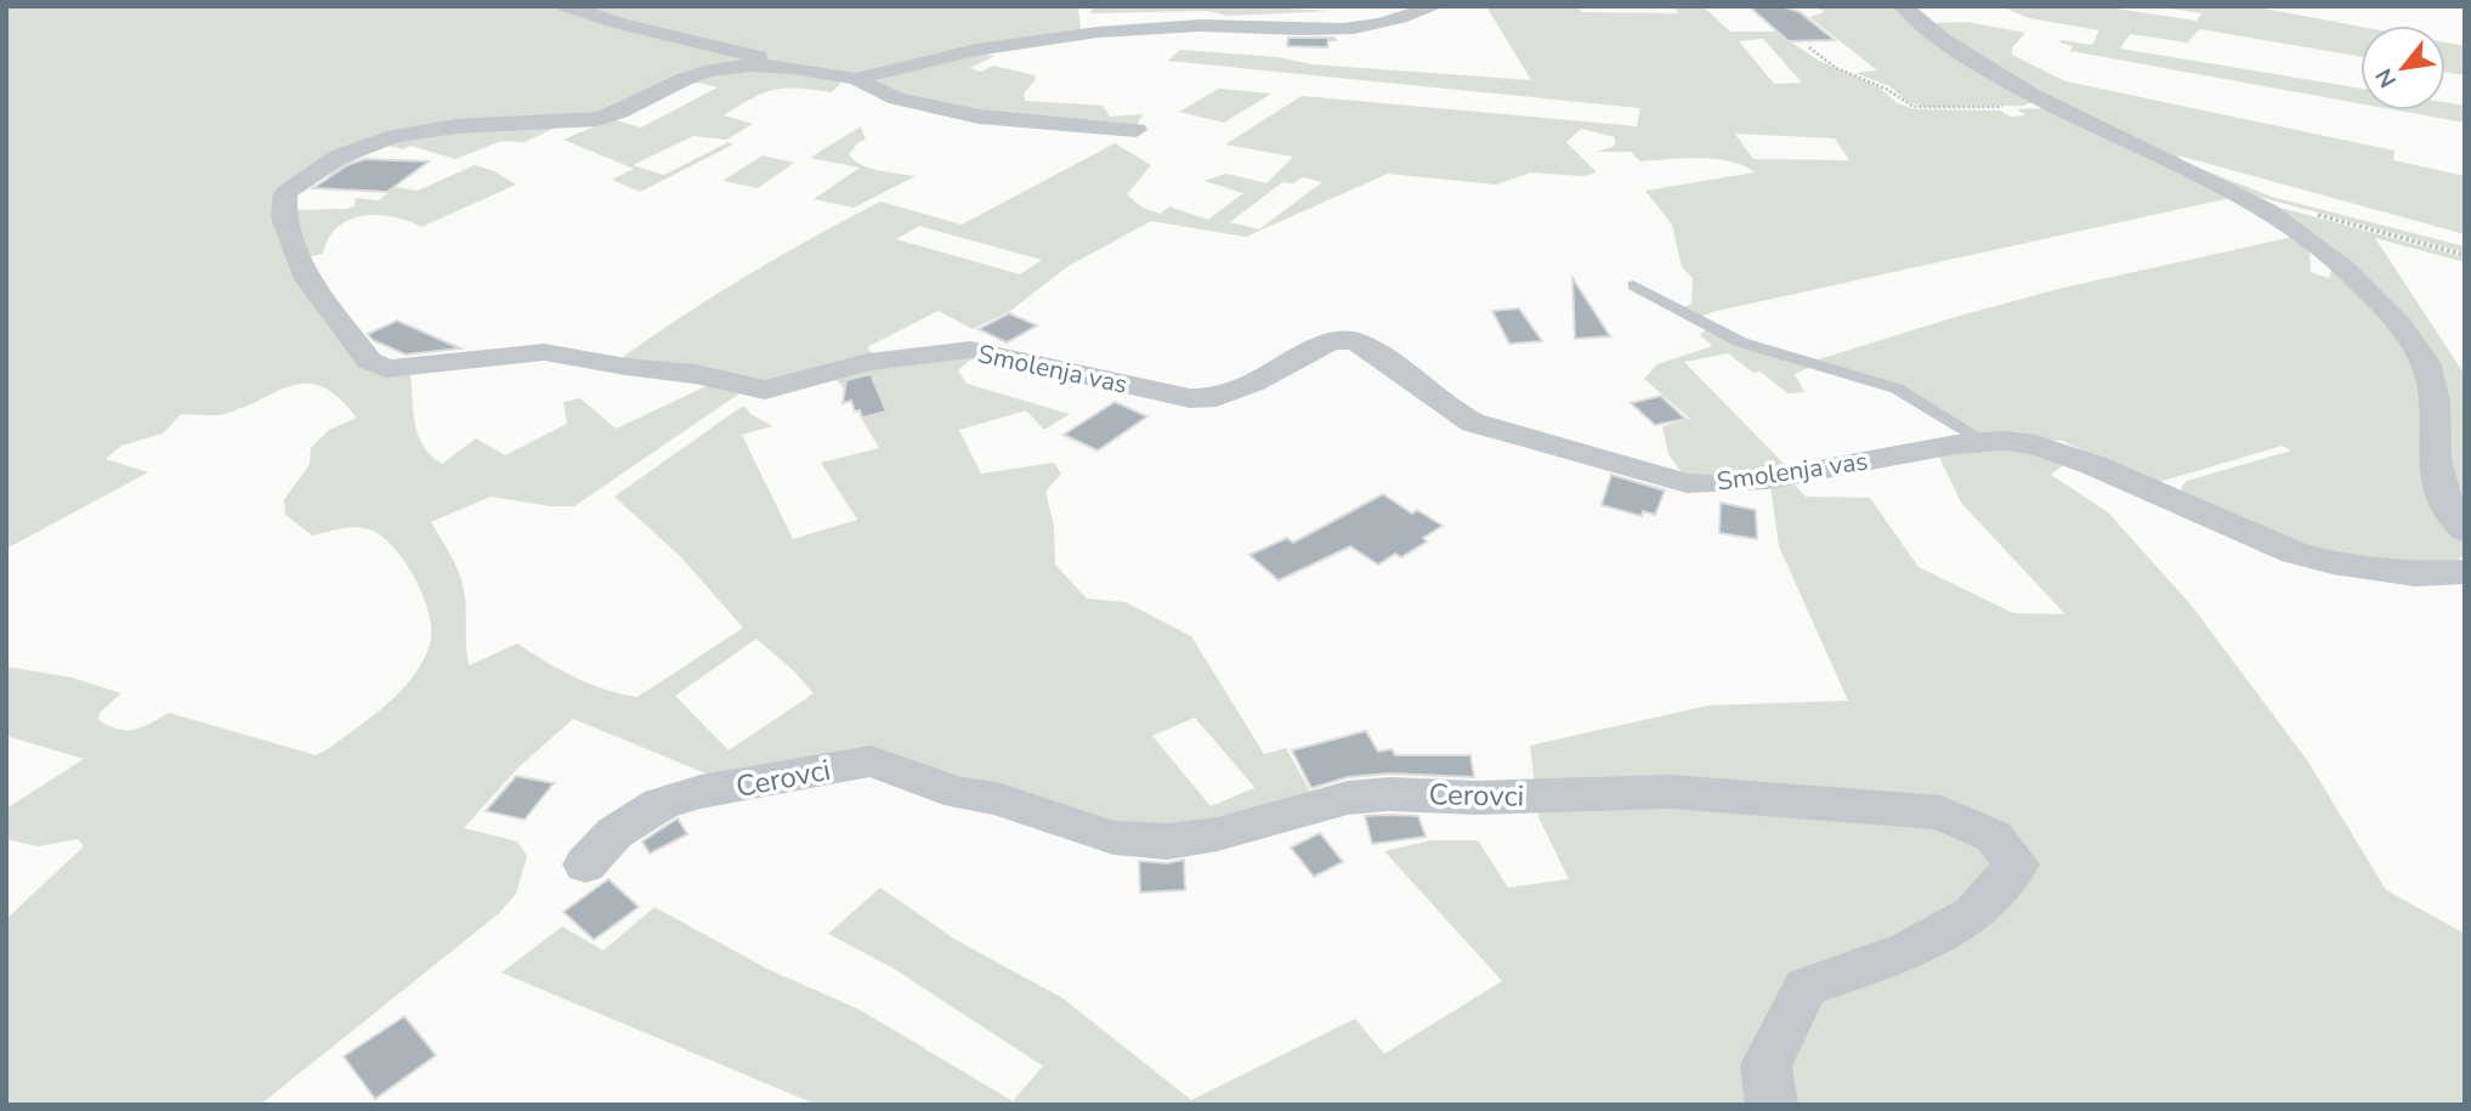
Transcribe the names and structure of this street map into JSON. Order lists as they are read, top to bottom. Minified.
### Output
{"streets":{"street":["Smolenja vas","Cerovci"]},"north":"bottom left"}
